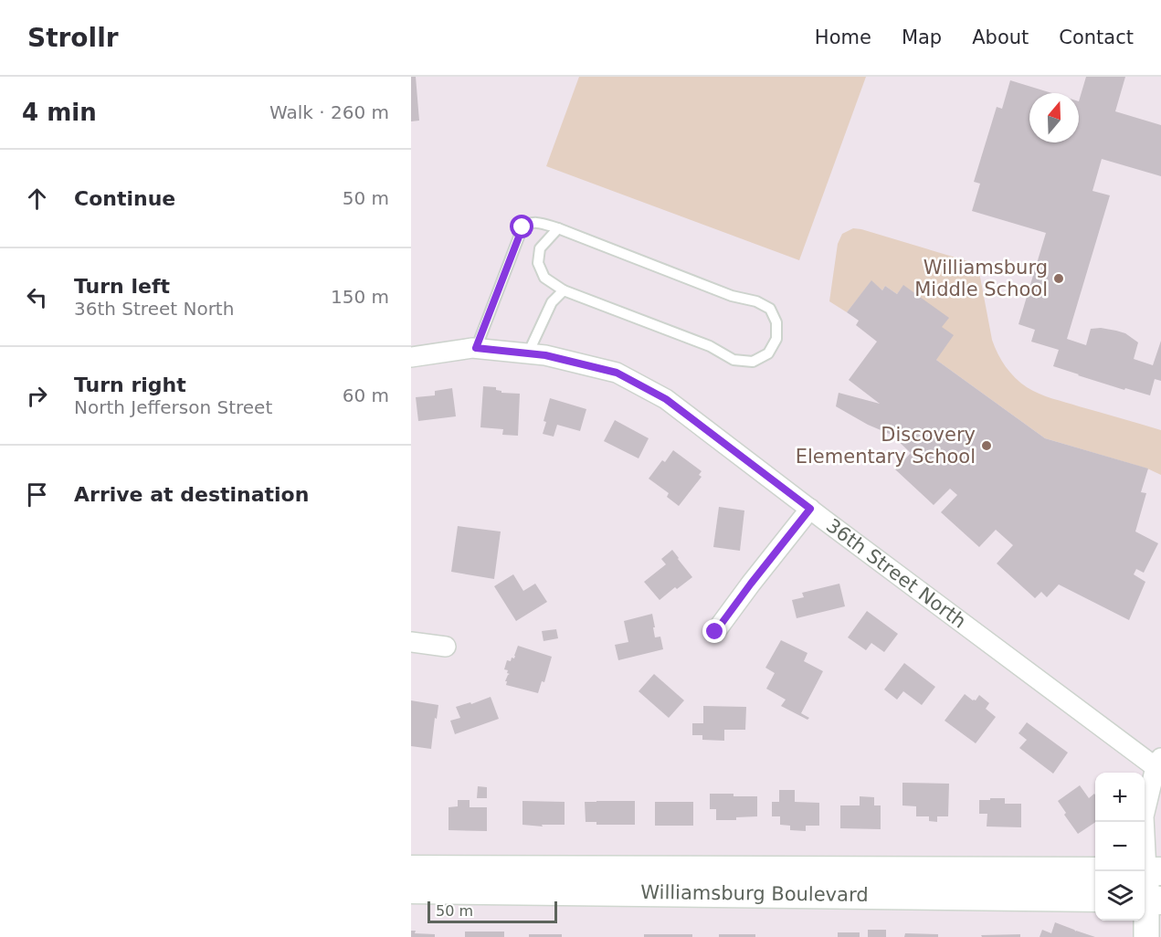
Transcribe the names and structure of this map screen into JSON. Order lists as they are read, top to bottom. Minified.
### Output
{"streets":{"main road":["Williamsburg Boulevard"],"street":["36th Street North"]},"places":["Williamsburg Middle School","Discovery Elementary School"],"scale_bar":"50 m","north":"top","page":{"header":"Strollr","nav":["Home","Map","About","Contact"],"heading":["4 min","Walk · 260 m"],"list":[["Continue","50 m"],["Turn left","36th Street North","150 m"],["Turn right","North Jefferson Street","60 m"],"Arrive at destination"],"map_buttons":["+","−"],"scale":"50 m"}}
